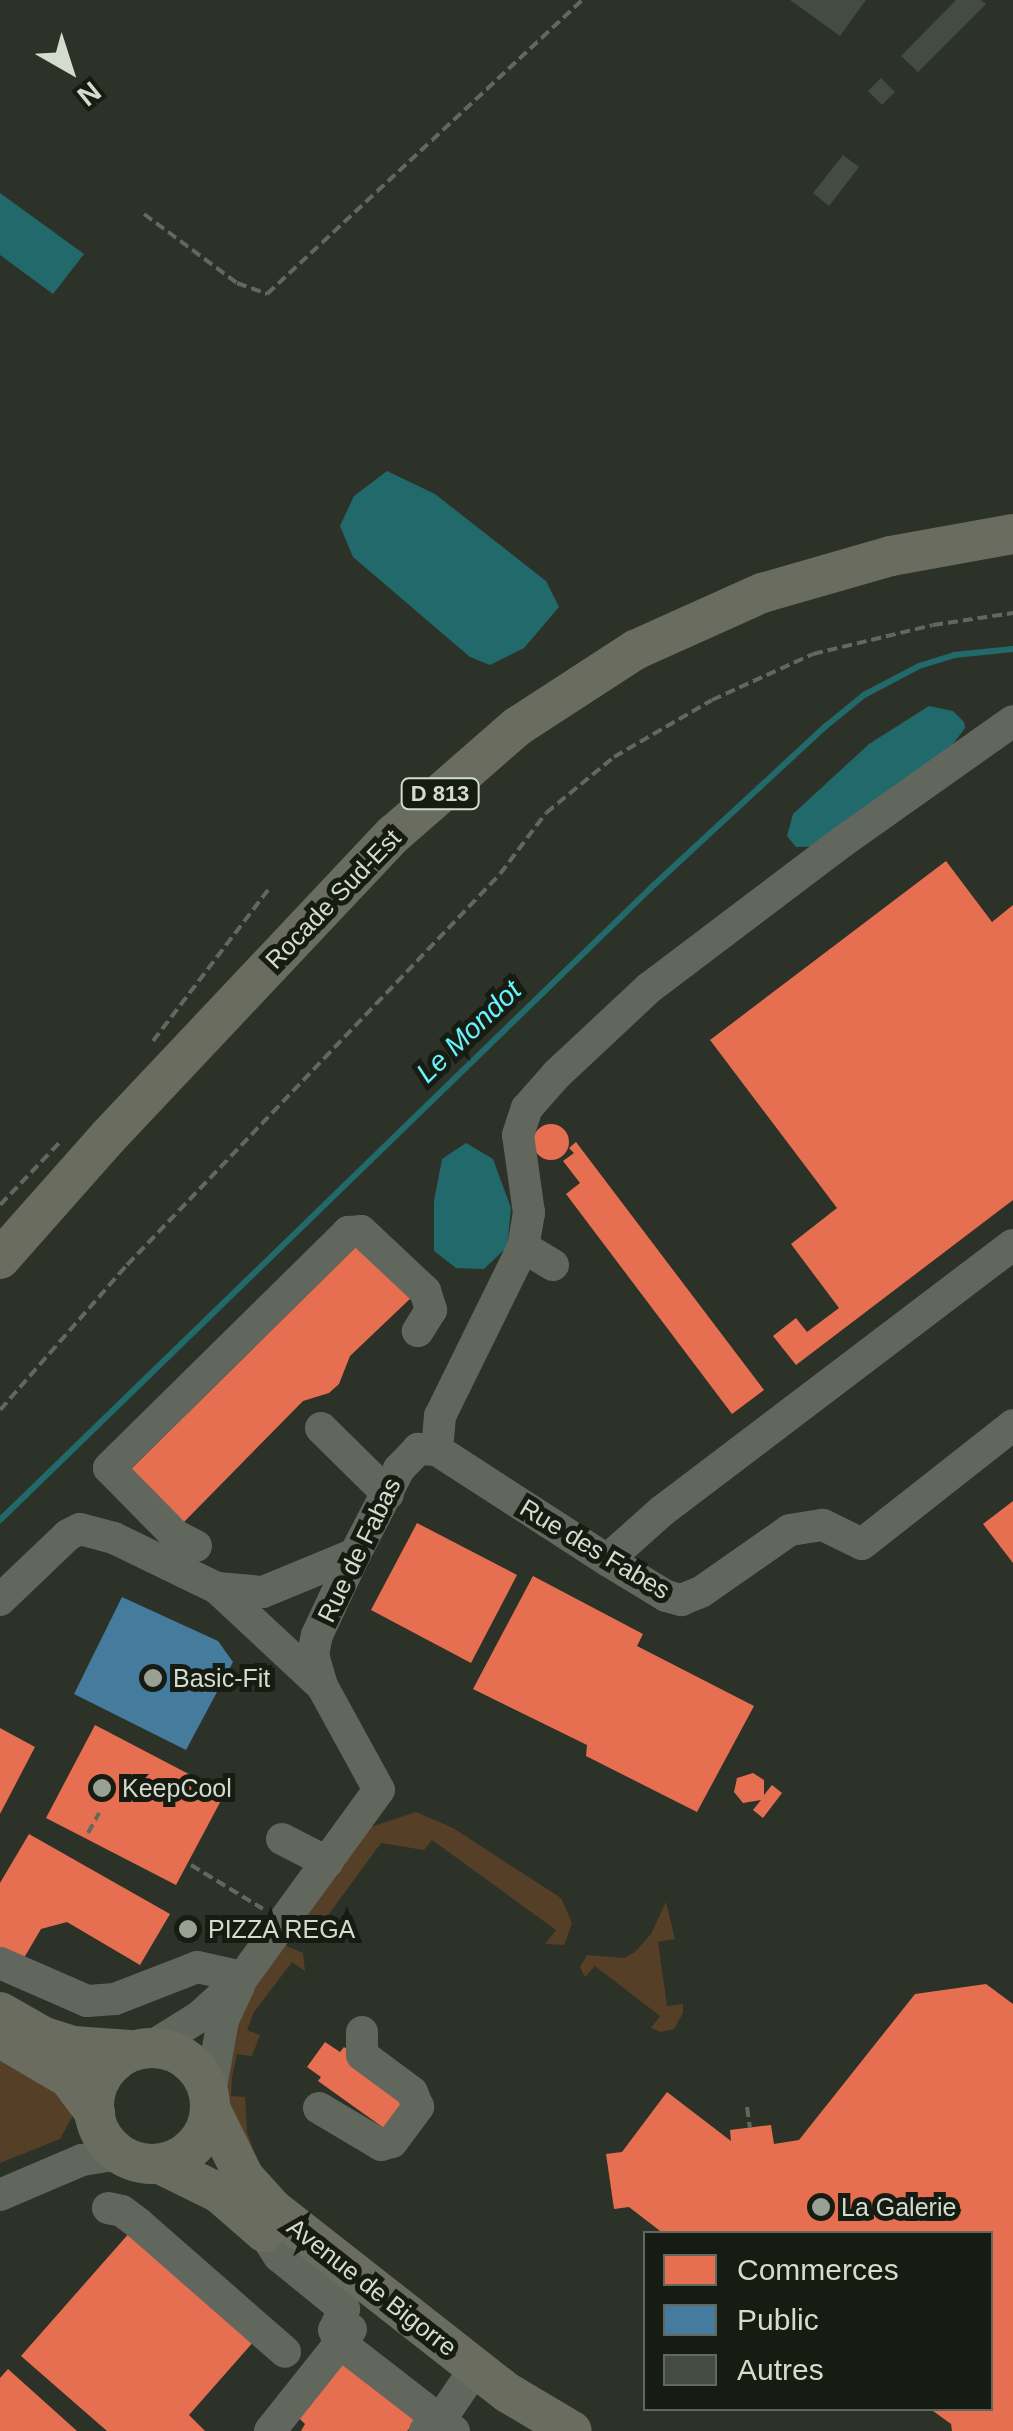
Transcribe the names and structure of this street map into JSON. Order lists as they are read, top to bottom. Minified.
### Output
{"streets":{"main road":["D 813","Rocade Sud-Est","Avenue de Bigorre"],"street":["Rue des Fabes","Rue de Fabas"]},"crossings":[["Rue des Fabes","Rue de Fabas"],["Rue de Fabas","Avenue de Bigorre"]],"water":["Le Mondot"],"places":["Basic-Fit","KeepCool","PIZZA REGA","La Galerie"],"legend":["Commerces","Public","Autres"],"north":"bottom right"}
